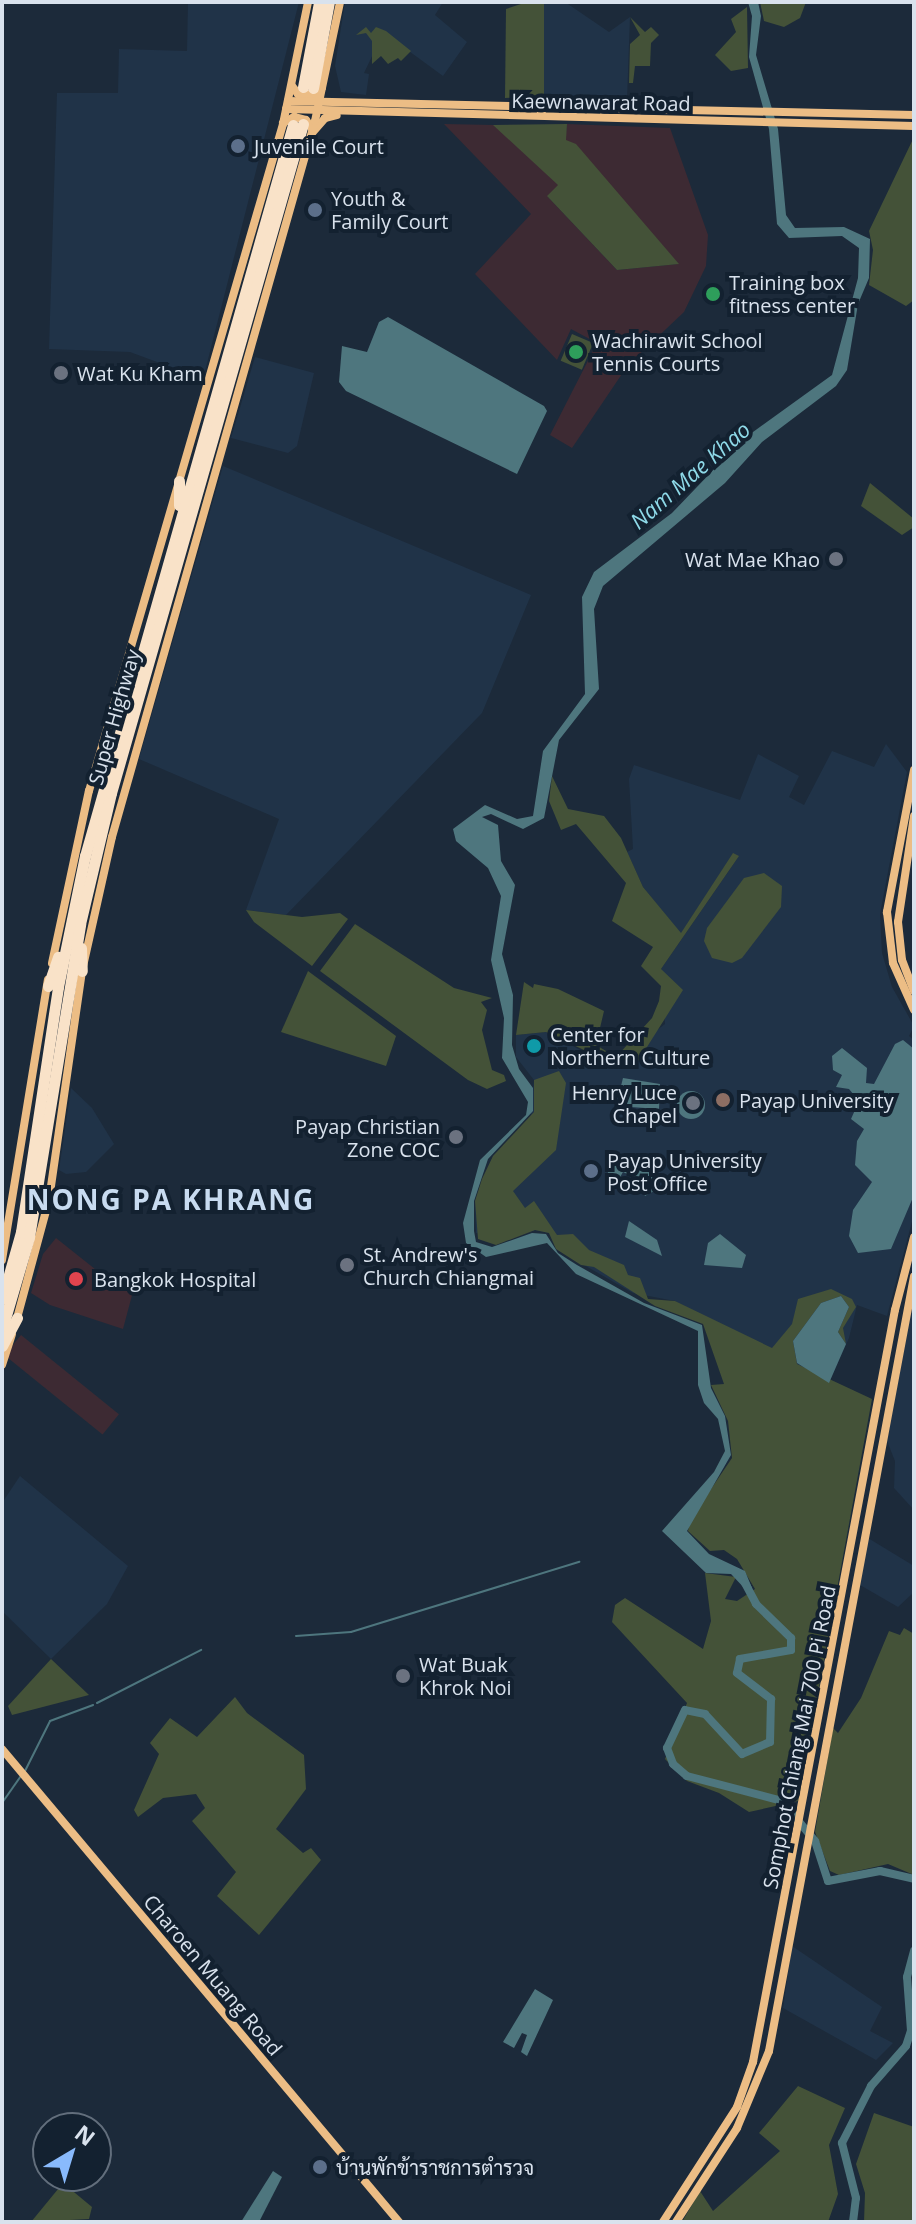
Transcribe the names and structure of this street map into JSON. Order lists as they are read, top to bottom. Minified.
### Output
{"streets":{"highway":["Super Highway"],"main road":["Kaewnawarat Road","Somphot Chiang Mai 700 Pi Road","Charoen Muang Road"]},"districts":["NONG PA KHRANG"],"water":["Nam Mae Khao"],"places":["Juvenile Court","Youth & Family Court","Training box fitness center","Wachirawit School Tennis Courts","Wat Ku Kham","Wat Mae Khao","Center for Northern Culture","Payap University","Henry Luce Chapel","Payap Christian Zone COC","Payap University Post Office","St. Andrew's Church Chiangmai","Bangkok Hospital","Wat Buak Khrok Noi","บ้านพักข้าราชการตำรวจ"],"north":"top right"}
